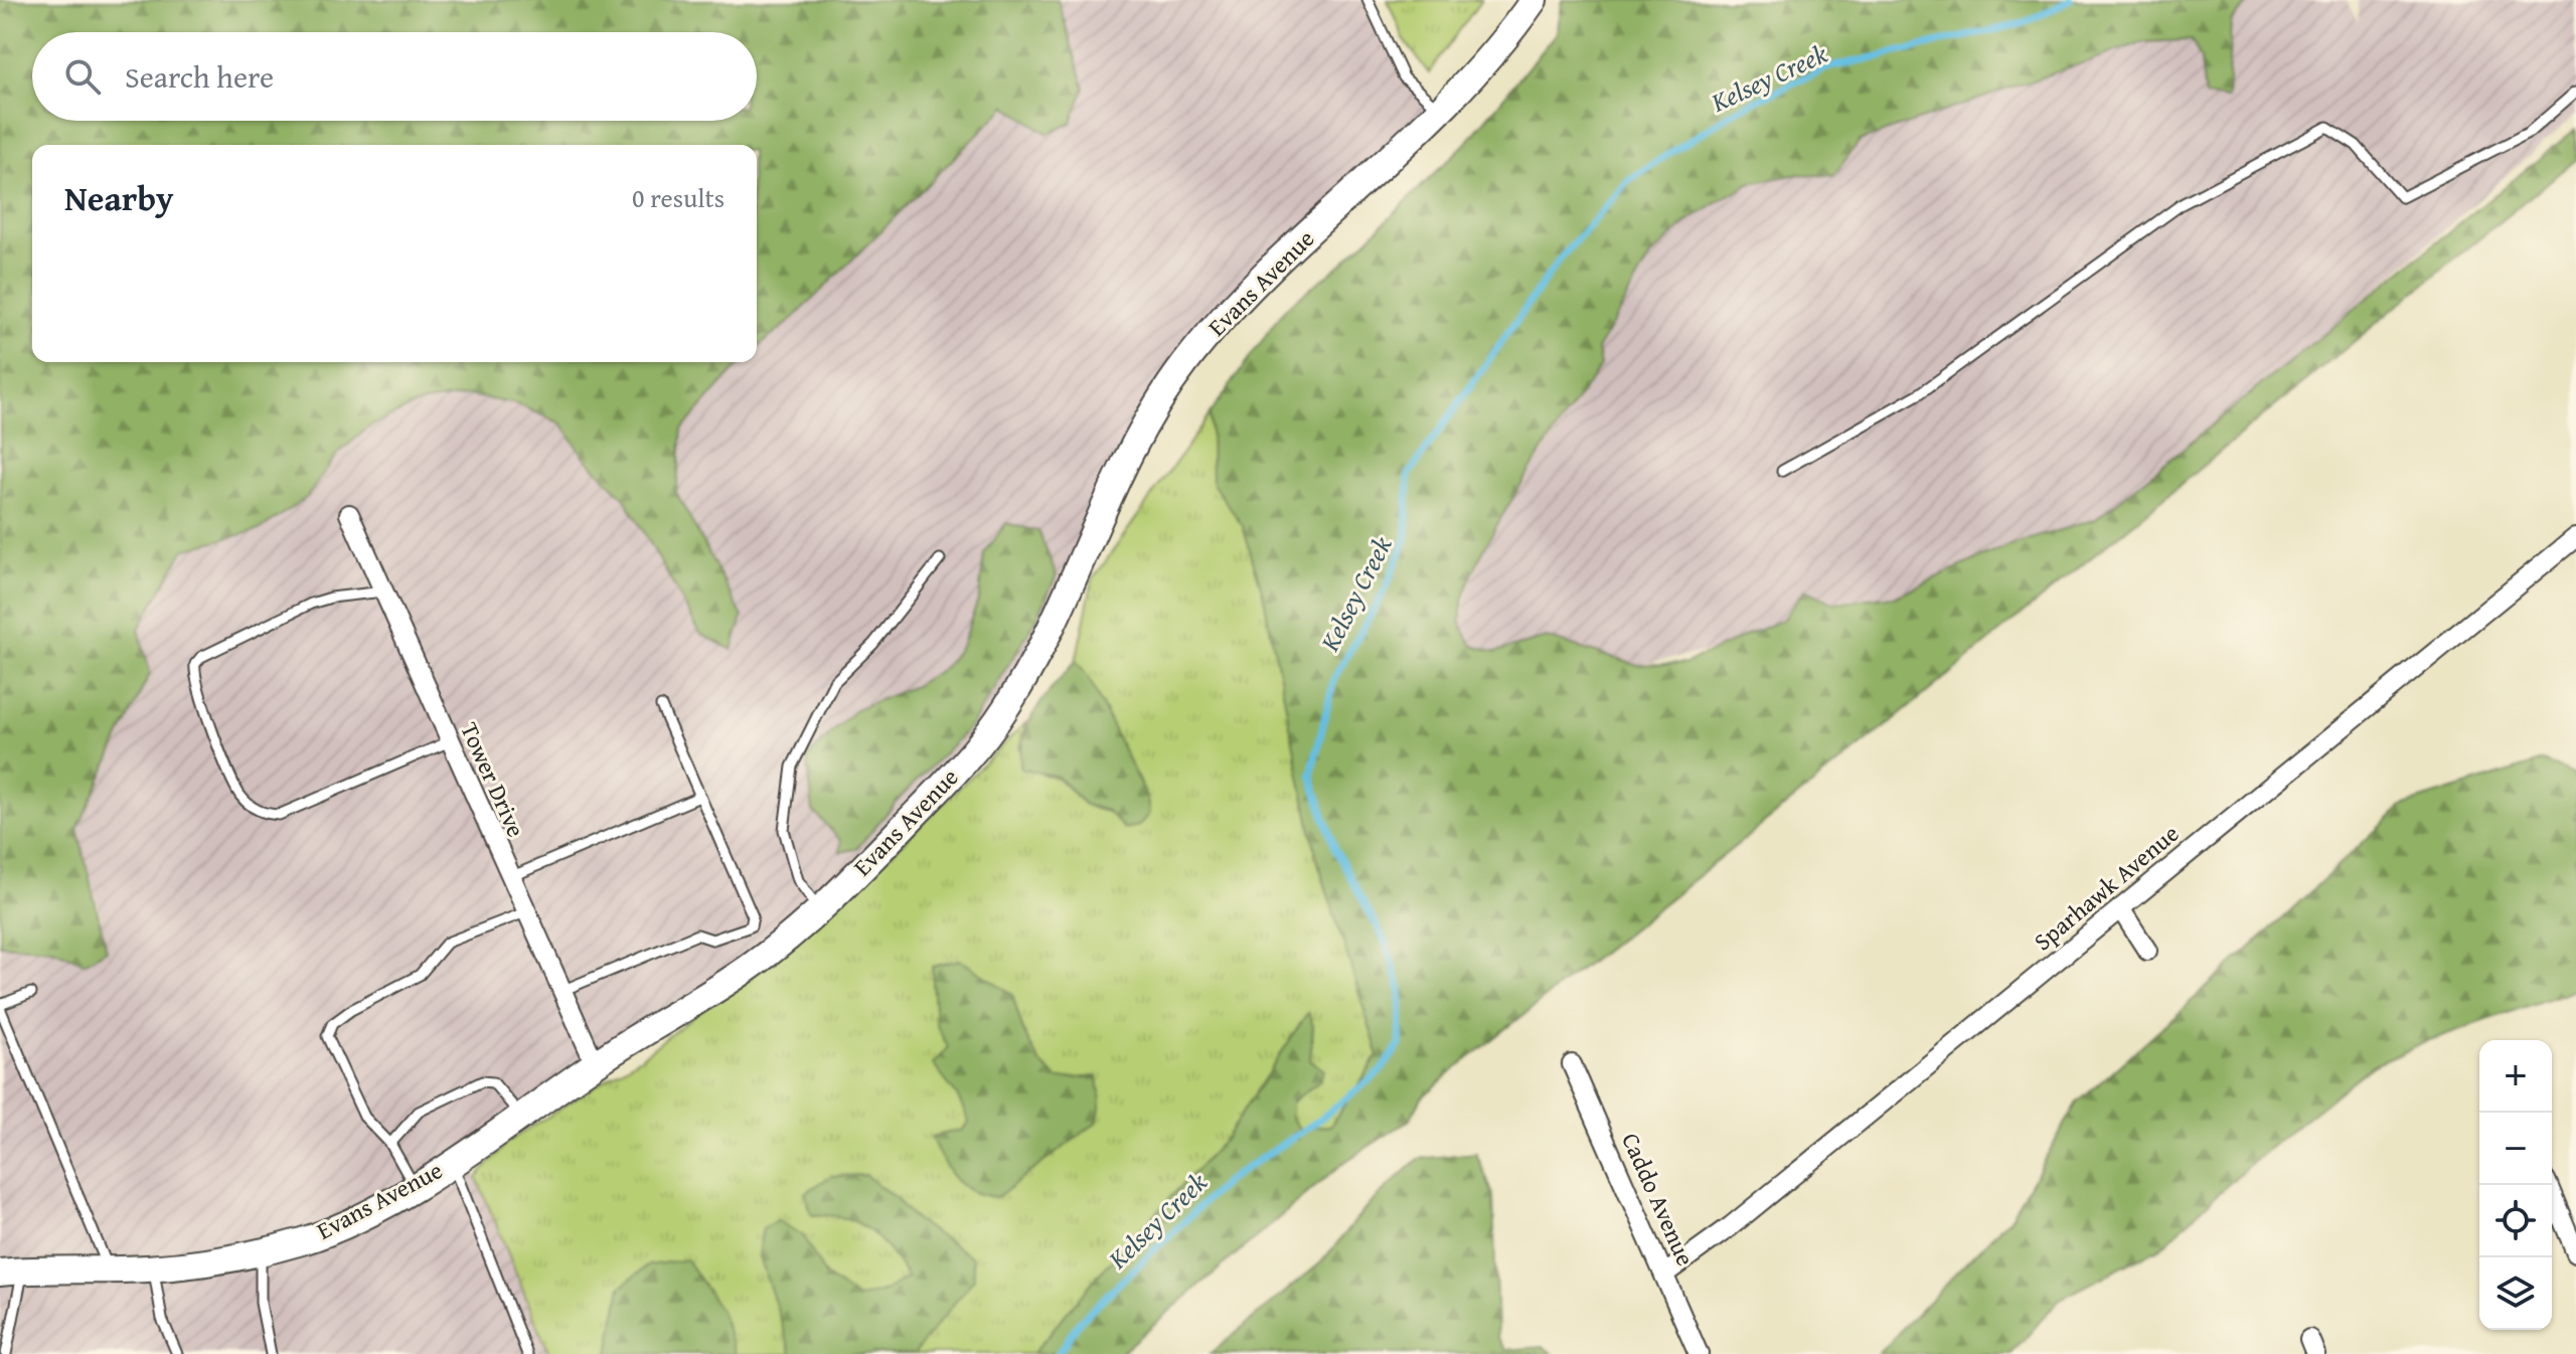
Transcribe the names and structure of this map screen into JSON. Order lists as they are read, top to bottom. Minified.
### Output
{"streets":{"street":["Evans Avenue","Tower Drive","Sparhawk Avenue","Caddo Avenue"]},"crossings":[["Evans Avenue","Tower Drive"],["Sparhawk Avenue","Caddo Avenue"]],"water":["Kelsey Creek"],"page":{"search":"Search here","heading":["Nearby","0 results"],"map_buttons":["+","−"]}}
